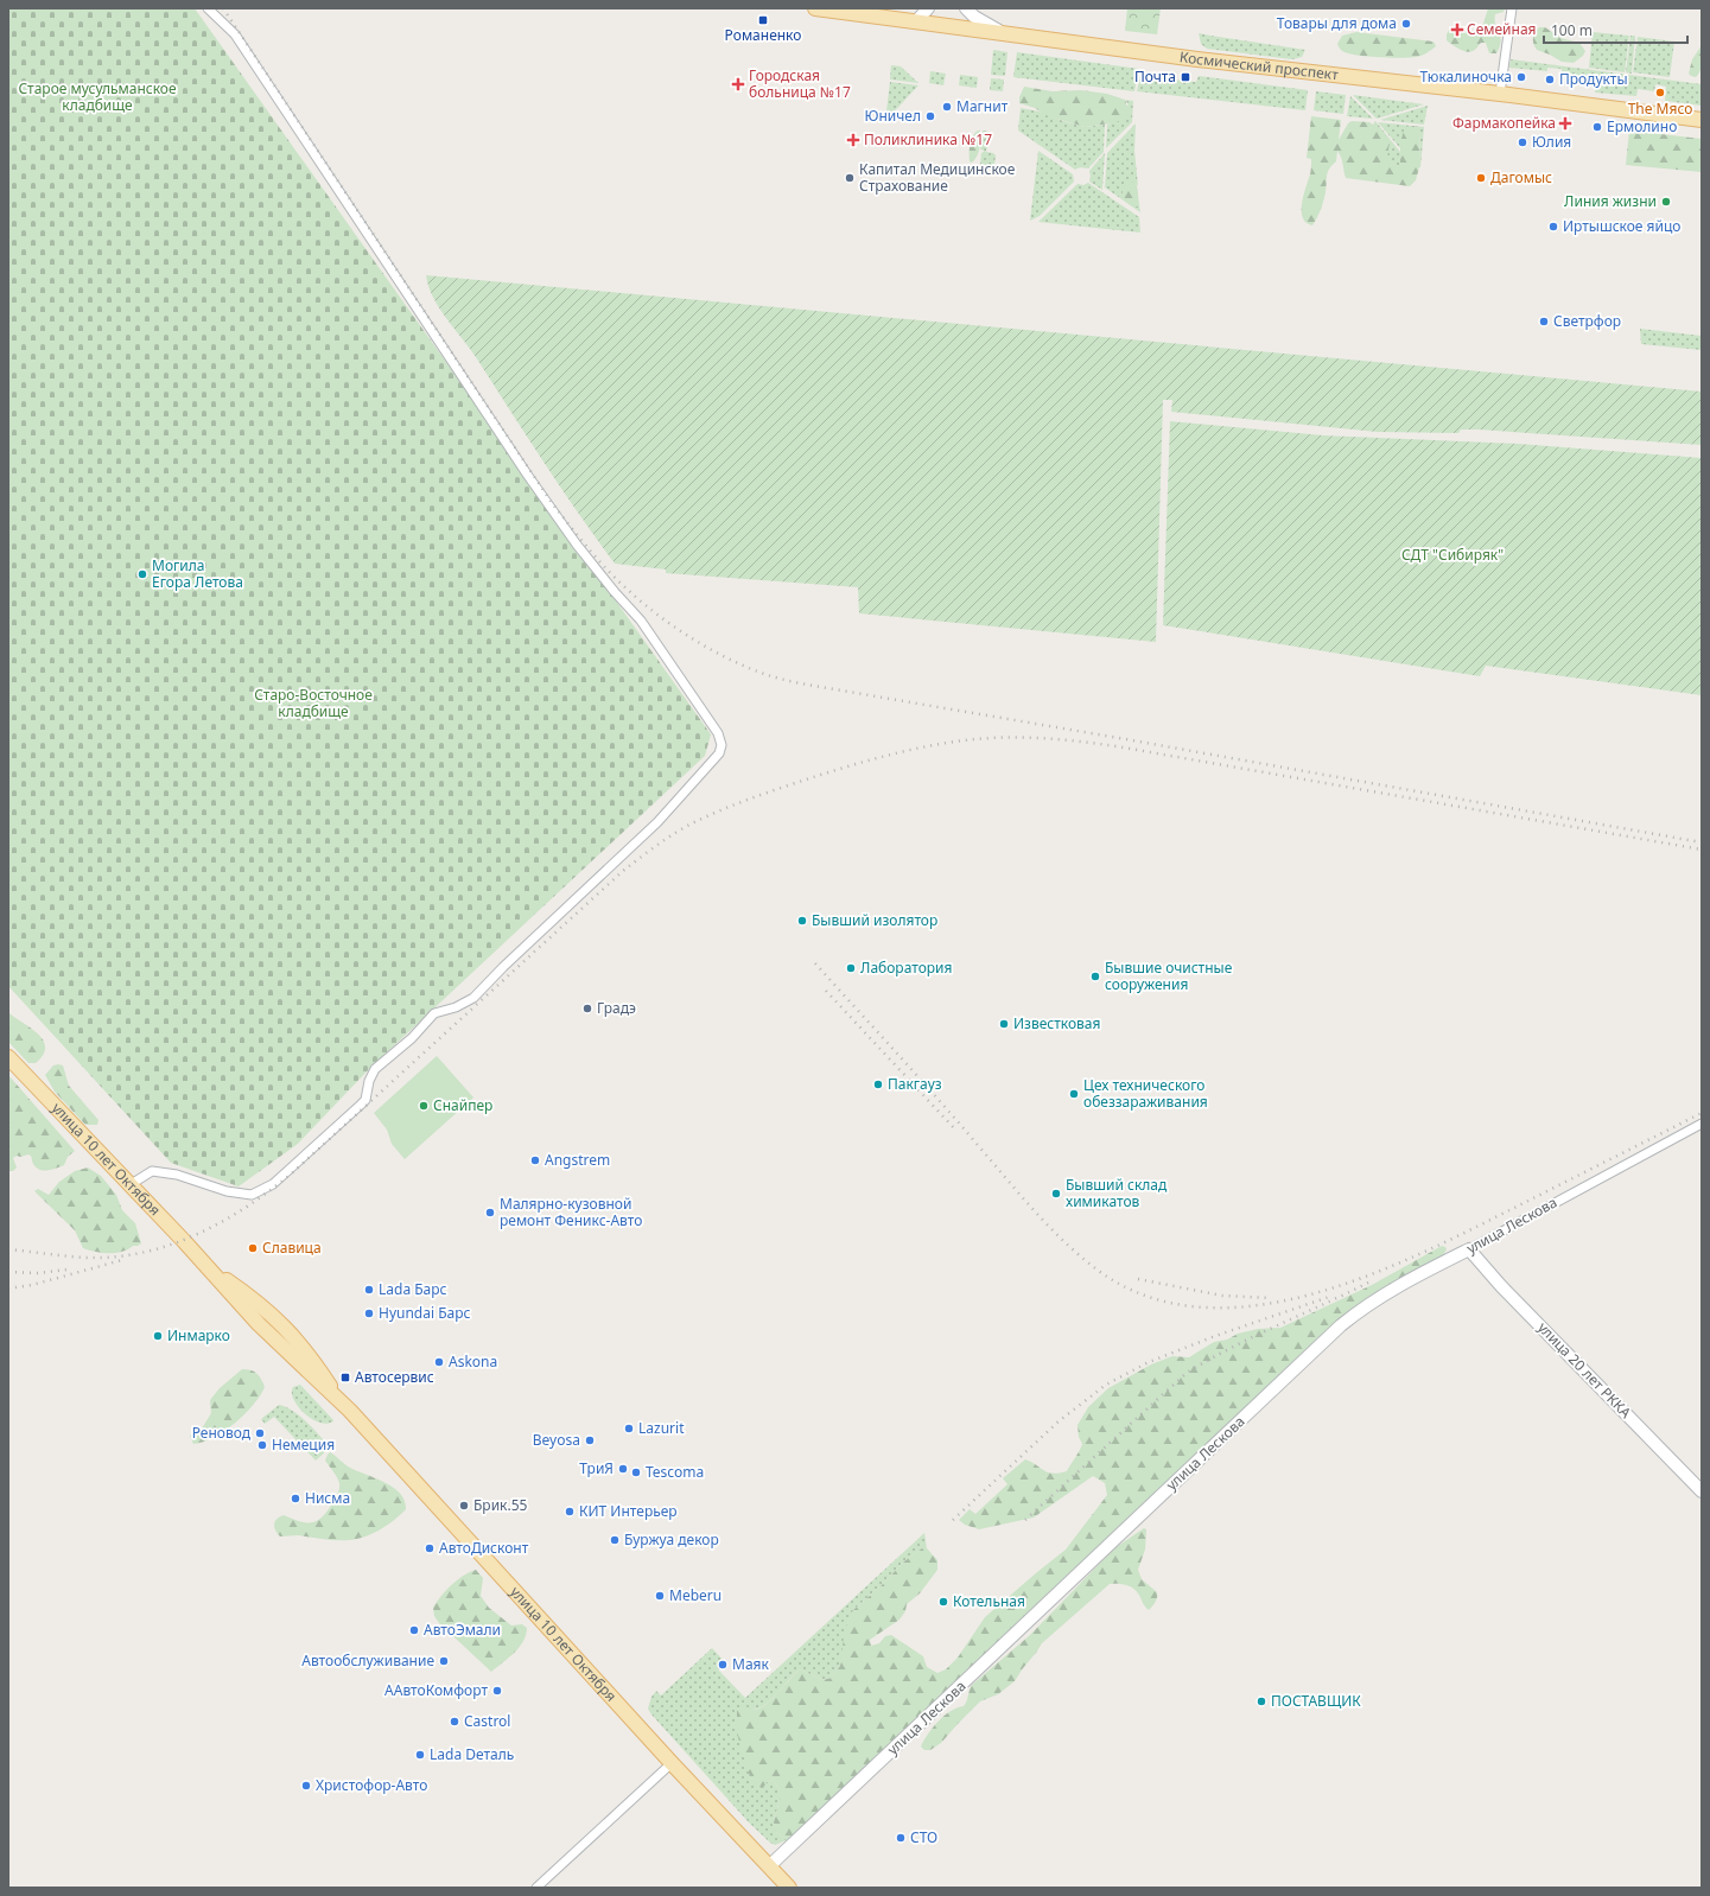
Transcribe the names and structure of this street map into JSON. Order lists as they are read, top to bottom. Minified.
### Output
{"streets":{"main road":["Космический проспект","улица 10 лет Октября","улица Лескова","улица 20 лет РККА"]},"crossings":[["улица 10 лет Октября","улица Лескова"],["улица Лескова","улица 20 лет РККА"]],"parks":["Старое мусульманское кладбище","СДТ \"Сибиряк\"","Старо-Восточное кладбище"],"places":{"transit":["Романенко","Почта","Автосервис"],"other":["Товары для дома","Тюкалиночка","Продукты","The Мясо","Магнит","Юничел","Ермолино","Юлия","Капитал Медицинское Страхование","Дагомыс","Линия жизни","Иртышское яйцо","Светрфор","Могила Егора Летова","Бывший изолятор","Лаборатория","Бывшие очистные сооружения","Градэ","Известковая","Пакгауз","Цех технического обеззараживания","Снайпер","Angstrem","Бывший склад химикатов","Малярно-кузовной ремонт Феникс-Авто","Славица","Lada Барс","Hyundai Барс","Инмарко","Askona","Lazurit","Реновод","Beyosa","Немеция","ТриЯ","Tescoma","Нисма","Брик.55","КИТ Интерьер","Буржуа декор","АвтоДисконт","Meberu","Котельная","АвтоЭмали","Автообслуживание","Маяк","ААвтоКомфорт","ПОСТАВЩИК","Castrol","Lada Dеталь","Христофор-Авто","СТО"],"health":["Семейная","Городская больница №17","Фармакопейка","Поликлиника №17"]},"scale_bar":"100 m"}
